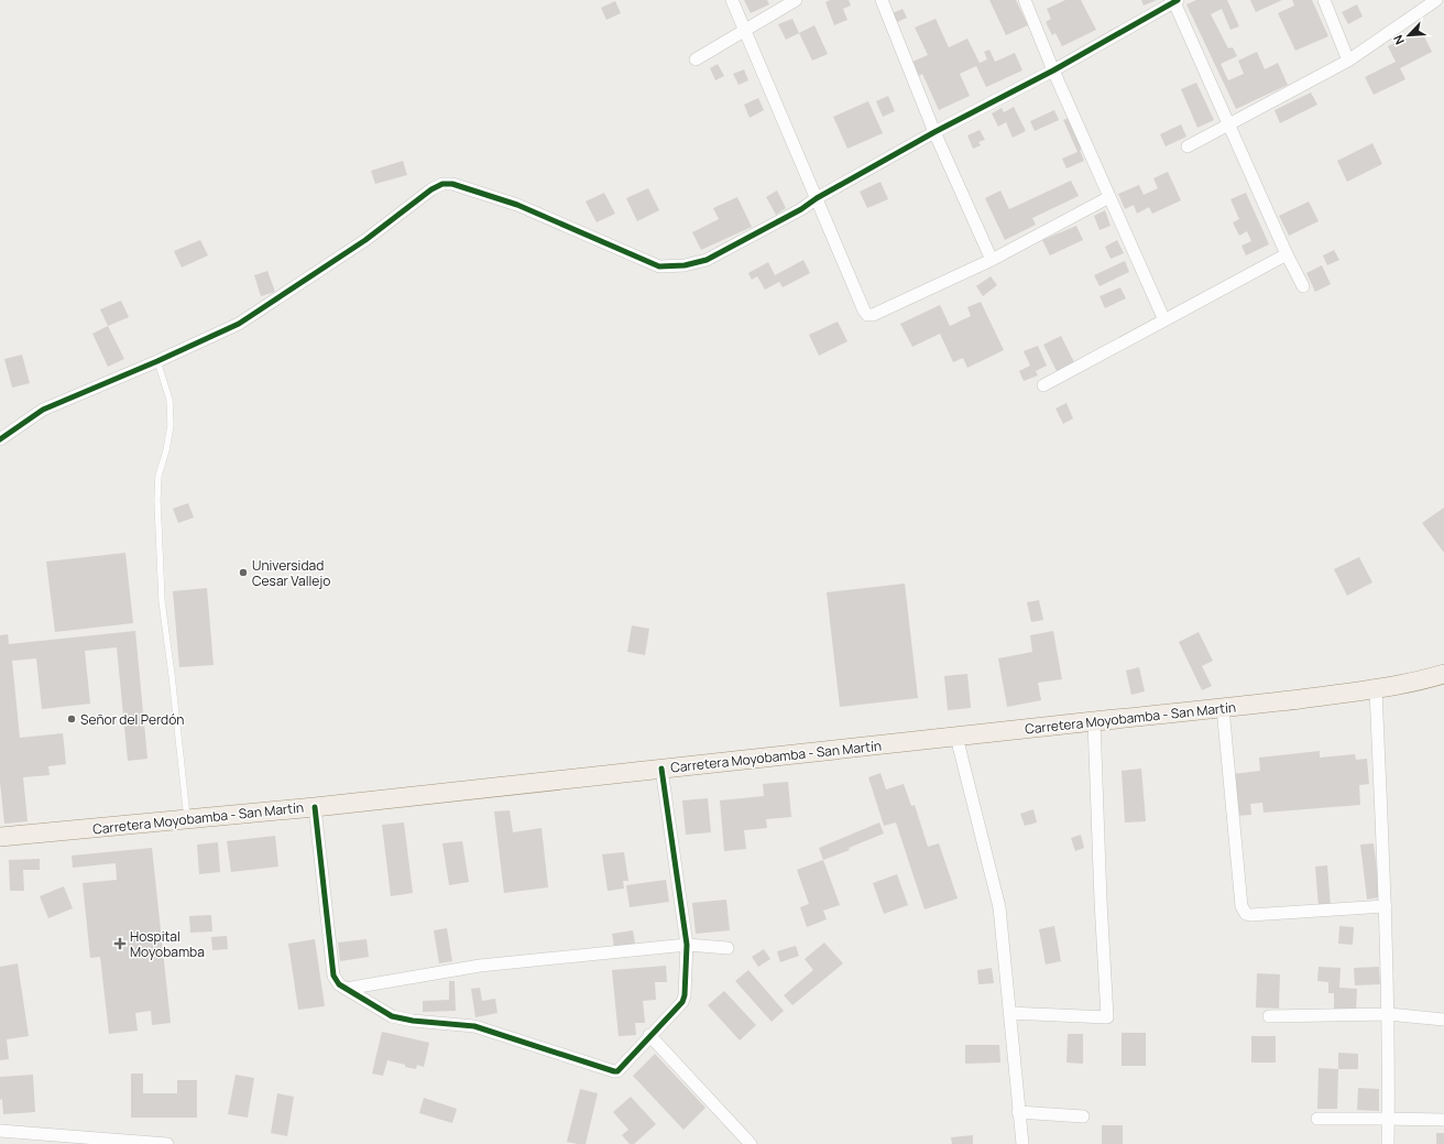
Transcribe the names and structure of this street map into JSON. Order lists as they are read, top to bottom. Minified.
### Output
{"streets":{"main road":["Carretera Moyobamba - San Martín"]},"places":{"other":["Universidad Cesar Vallejo","Señor del Perdón"],"health":["Hospital Moyobamba"]},"north":"bottom left"}
